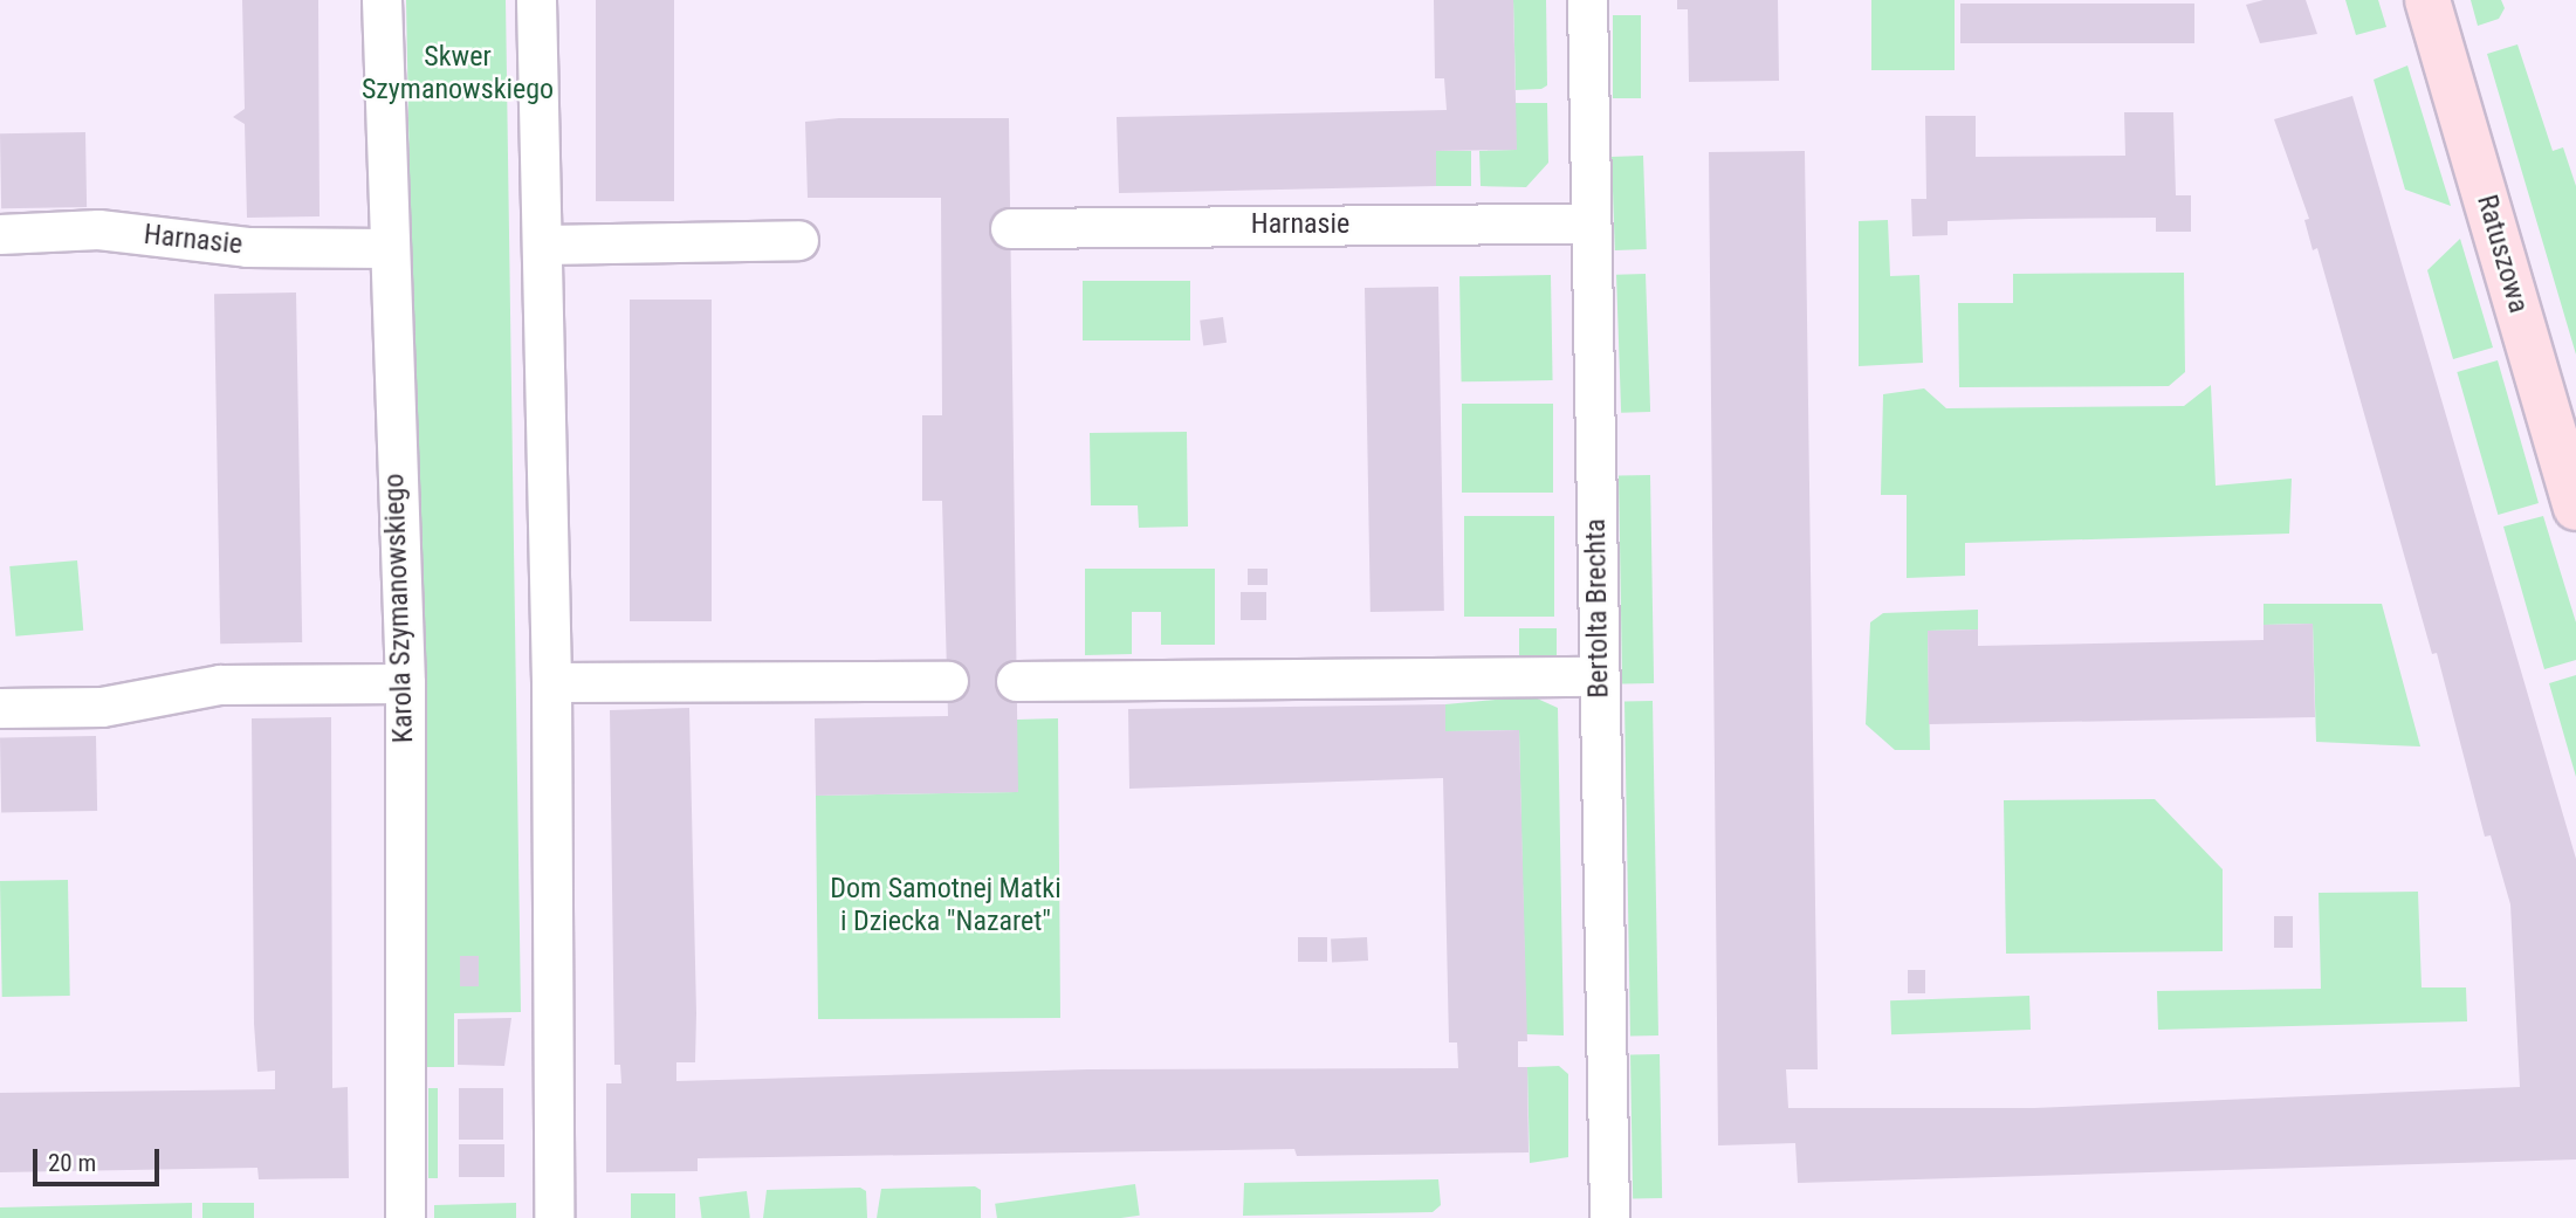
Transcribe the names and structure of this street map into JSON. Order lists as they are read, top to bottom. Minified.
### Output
{"streets":{"street":["Harnasie","Ratuszowa","Karola Szymanowskiego","Bertolta Brechta"]},"crossings":[["Harnasie","Karola Szymanowskiego"],["Harnasie","Bertolta Brechta"]],"parks":["Skwer Szymanowskiego","Dom Samotnej Matki i Dziecka \"Nazaret\""],"scale_bar":"20 m"}
